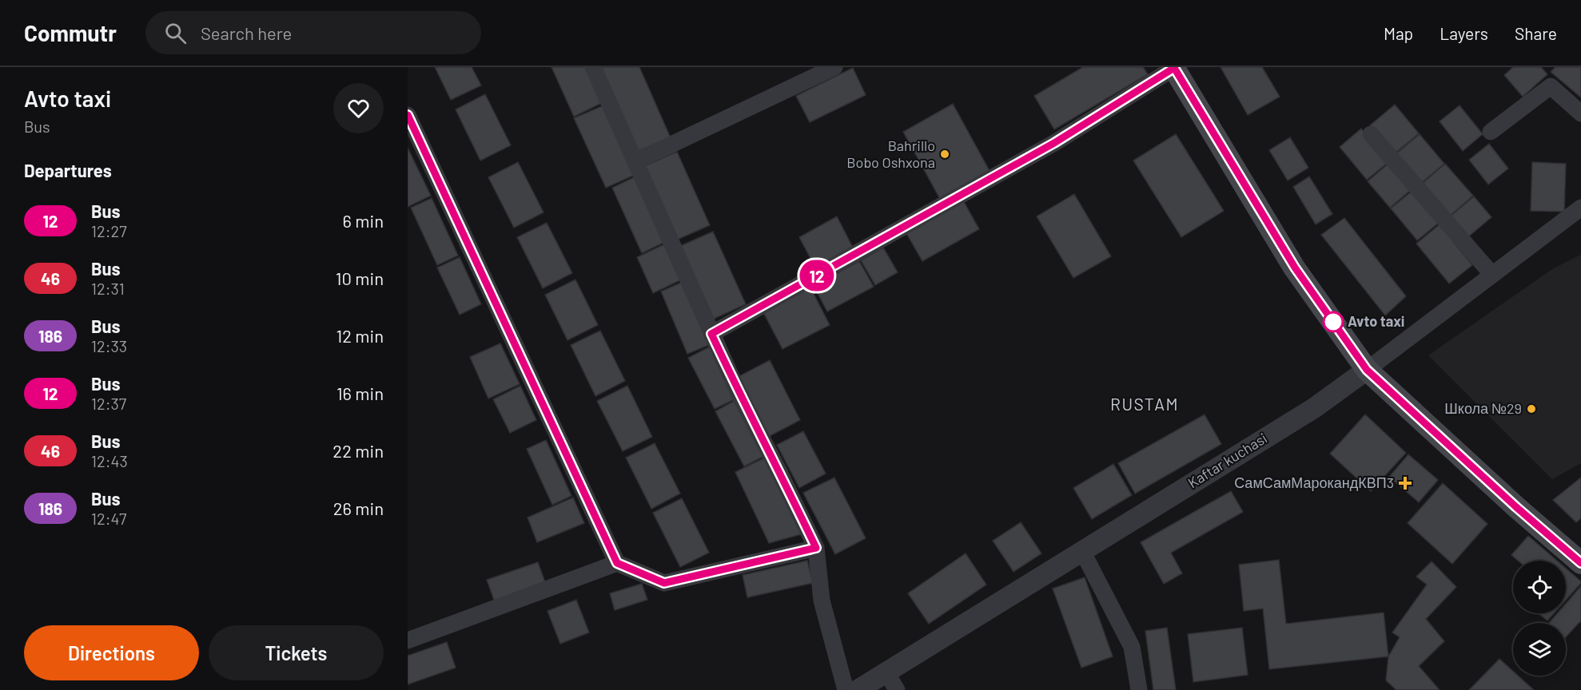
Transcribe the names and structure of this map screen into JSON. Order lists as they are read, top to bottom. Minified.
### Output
{"streets":{"street":["Kaftar kuchasi"]},"districts":["RUSTAM"],"places":{"other":["Bahrillo Bobo Oshxona","Avto taxi","Школа №29"],"health":["СамСамМарокандКВП3"]},"lines":["bus line 12"],"page":{"header":"Commutr","search":"Search here","nav":["Map","Layers","Share"],"heading":[["Avto taxi","Bus"],"Departures"],"on_map":"12","list":[{"mark":"12","name":"Bus","note":"12:27","value":"6 min"},{"mark":"46","name":"Bus","note":"12:31","value":"10 min"},{"mark":"186","name":"Bus","note":"12:33","value":"12 min"},{"mark":"12","name":"Bus","note":"12:37","value":"16 min"},{"mark":"46","name":"Bus","note":"12:43","value":"22 min"},{"mark":"186","name":"Bus","note":"12:47","value":"26 min"}],"buttons":["Directions","Tickets"]}}
